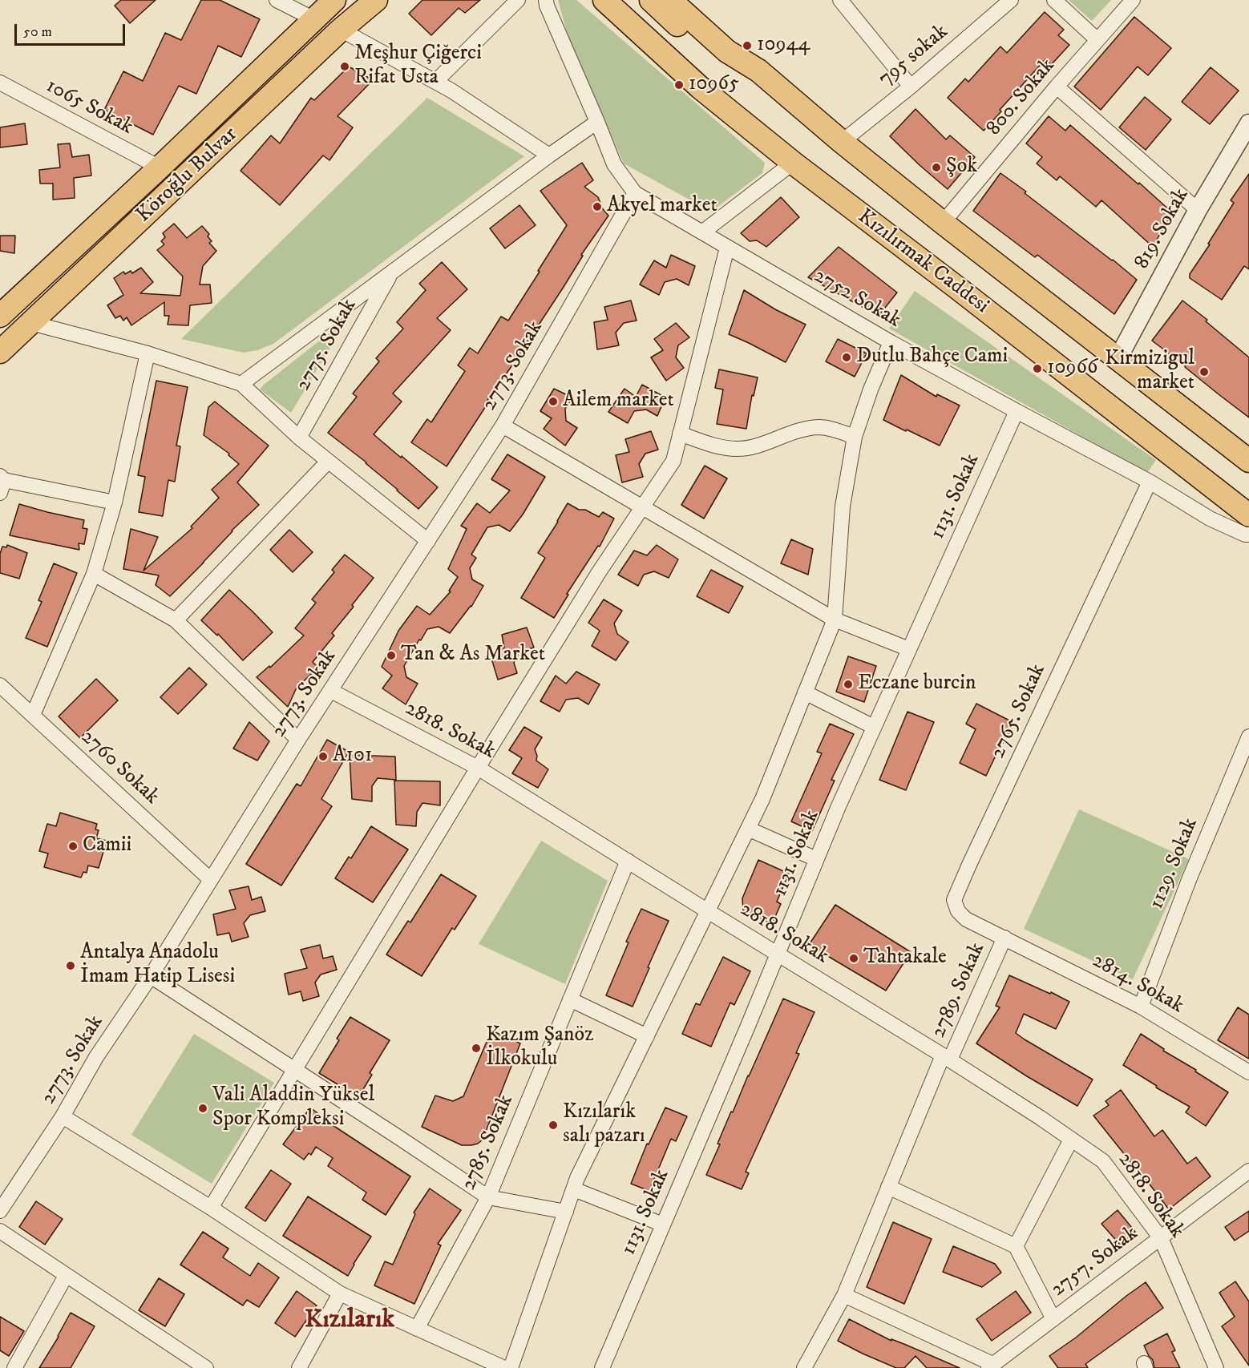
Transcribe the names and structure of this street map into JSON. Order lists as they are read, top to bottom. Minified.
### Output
{"streets":{"main road":["Köroğlu Bulvar","Kızılırmak Caddesi"],"street":["795 sokak","800. Sokak","1065 Sokak","819. Sokak","2752 Sokak","2775. Sokak","2773. Sokak","1131. Sokak","2765. Sokak","2818. Sokak","2760 Sokak","1129. Sokak","2814. Sokak","2789. Sokak","2785. Sokak","2757. Sokak"]},"crossings":[["795 sokak","Kızılırmak Caddesi"],["800. Sokak","Kızılırmak Caddesi"],["1065 Sokak","Köroğlu Bulvar"],["819. Sokak","Kızılırmak Caddesi"],["2752 Sokak","2773. Sokak"],["2752 Sokak","1131. Sokak"],["2752 Sokak","2765. Sokak"],["2773. Sokak","2818. Sokak"],["2773. Sokak","2760 Sokak"],["1131. Sokak","2818. Sokak"],["2765. Sokak","2814. Sokak"],["2765. Sokak","2789. Sokak"],["2818. Sokak","2789. Sokak"],["2818. Sokak","2785. Sokak"],["2818. Sokak","2757. Sokak"],["1129. Sokak","2814. Sokak"],["2814. Sokak","2789. Sokak"]],"districts":["Kızılarık"],"places":["10944","Meşhur Çiğerci Rifat Usta","10965","Şok","Akyel market","Dutlu Bahçe Cami","10966","Kirmizigul market","Ailem market","Tan & As Market","Eczane burcin","A101","Camii","Tahtakale","Antalya Anadolu İmam Hatip Lisesi","Kazım Şanöz İlkokulu","Vali Aladdin Yüksel Spor Kompleksi","Kızılarık salı pazarı"],"scale_bar":"50 m"}
